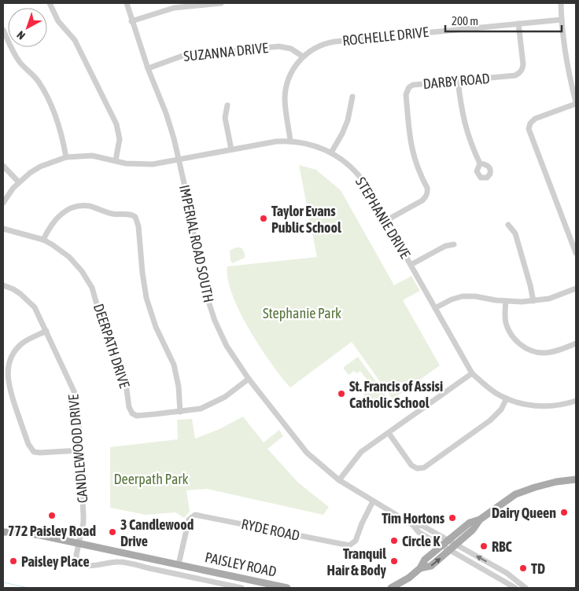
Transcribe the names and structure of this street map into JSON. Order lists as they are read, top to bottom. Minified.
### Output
{"streets":{"main road":["PAISLEY ROAD"],"street":["ROCHELLE DRIVE","SUZANNA DRIVE","DARBY ROAD","STEPHANIE DRIVE","IMPERIAL ROAD SOUTH","DEERPATH DRIVE","CANDLEWOOD DRIVE","RYDE ROAD"]},"crossings":[["ROCHELLE DRIVE","SUZANNA DRIVE"],["ROCHELLE DRIVE","DARBY ROAD"],["ROCHELLE DRIVE","STEPHANIE DRIVE"],["SUZANNA DRIVE","IMPERIAL ROAD SOUTH"],["DARBY ROAD","STEPHANIE DRIVE"],["STEPHANIE DRIVE","IMPERIAL ROAD SOUTH"],["IMPERIAL ROAD SOUTH","DEERPATH DRIVE"],["IMPERIAL ROAD SOUTH","RYDE ROAD"],["CANDLEWOOD DRIVE","PAISLEY ROAD"],["RYDE ROAD","PAISLEY ROAD"]],"parks":["Stephanie Park","Deerpath Park"],"places":["Taylor Evans Public School","St. Francis of Assisi Catholic School","Dairy Queen","772 Paisley Road","Tim Hortons","3 Candlewood Drive","Circle K","RBC","Paisley Place","Tranquil Hair & Body","TD"],"scale_bar":"200 m","north":"bottom left"}
